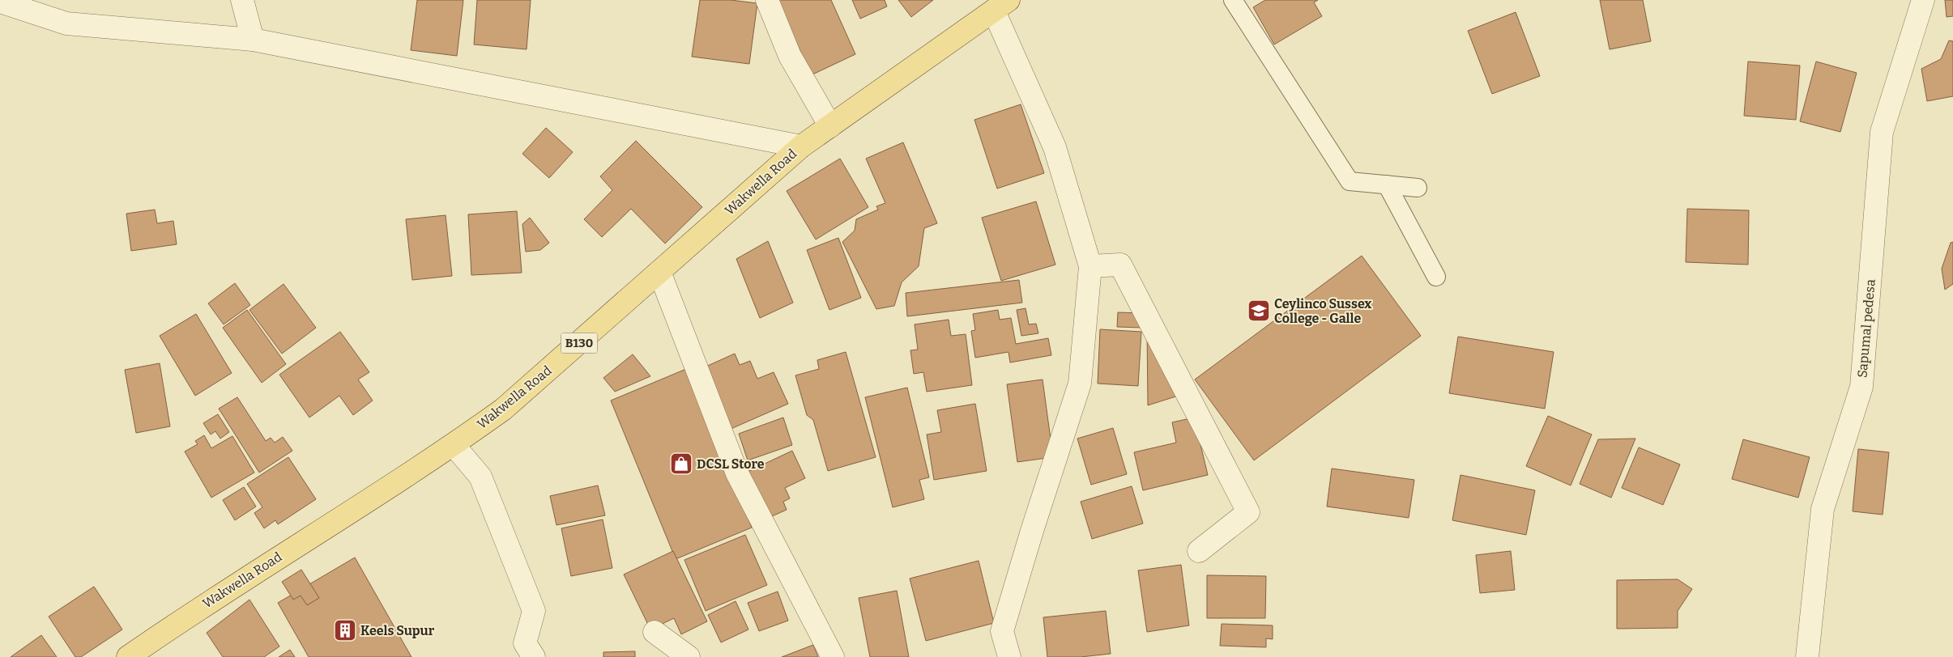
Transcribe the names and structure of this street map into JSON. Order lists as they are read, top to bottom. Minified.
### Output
{"streets":{"main road":["Wakwella Road","B130"],"street":["Sapumal pedesa"]},"places":{"school or university":["Ceylinco Sussex College - Galle"],"shop":["DCSL Store"],"building":["Keels Supur"]}}
